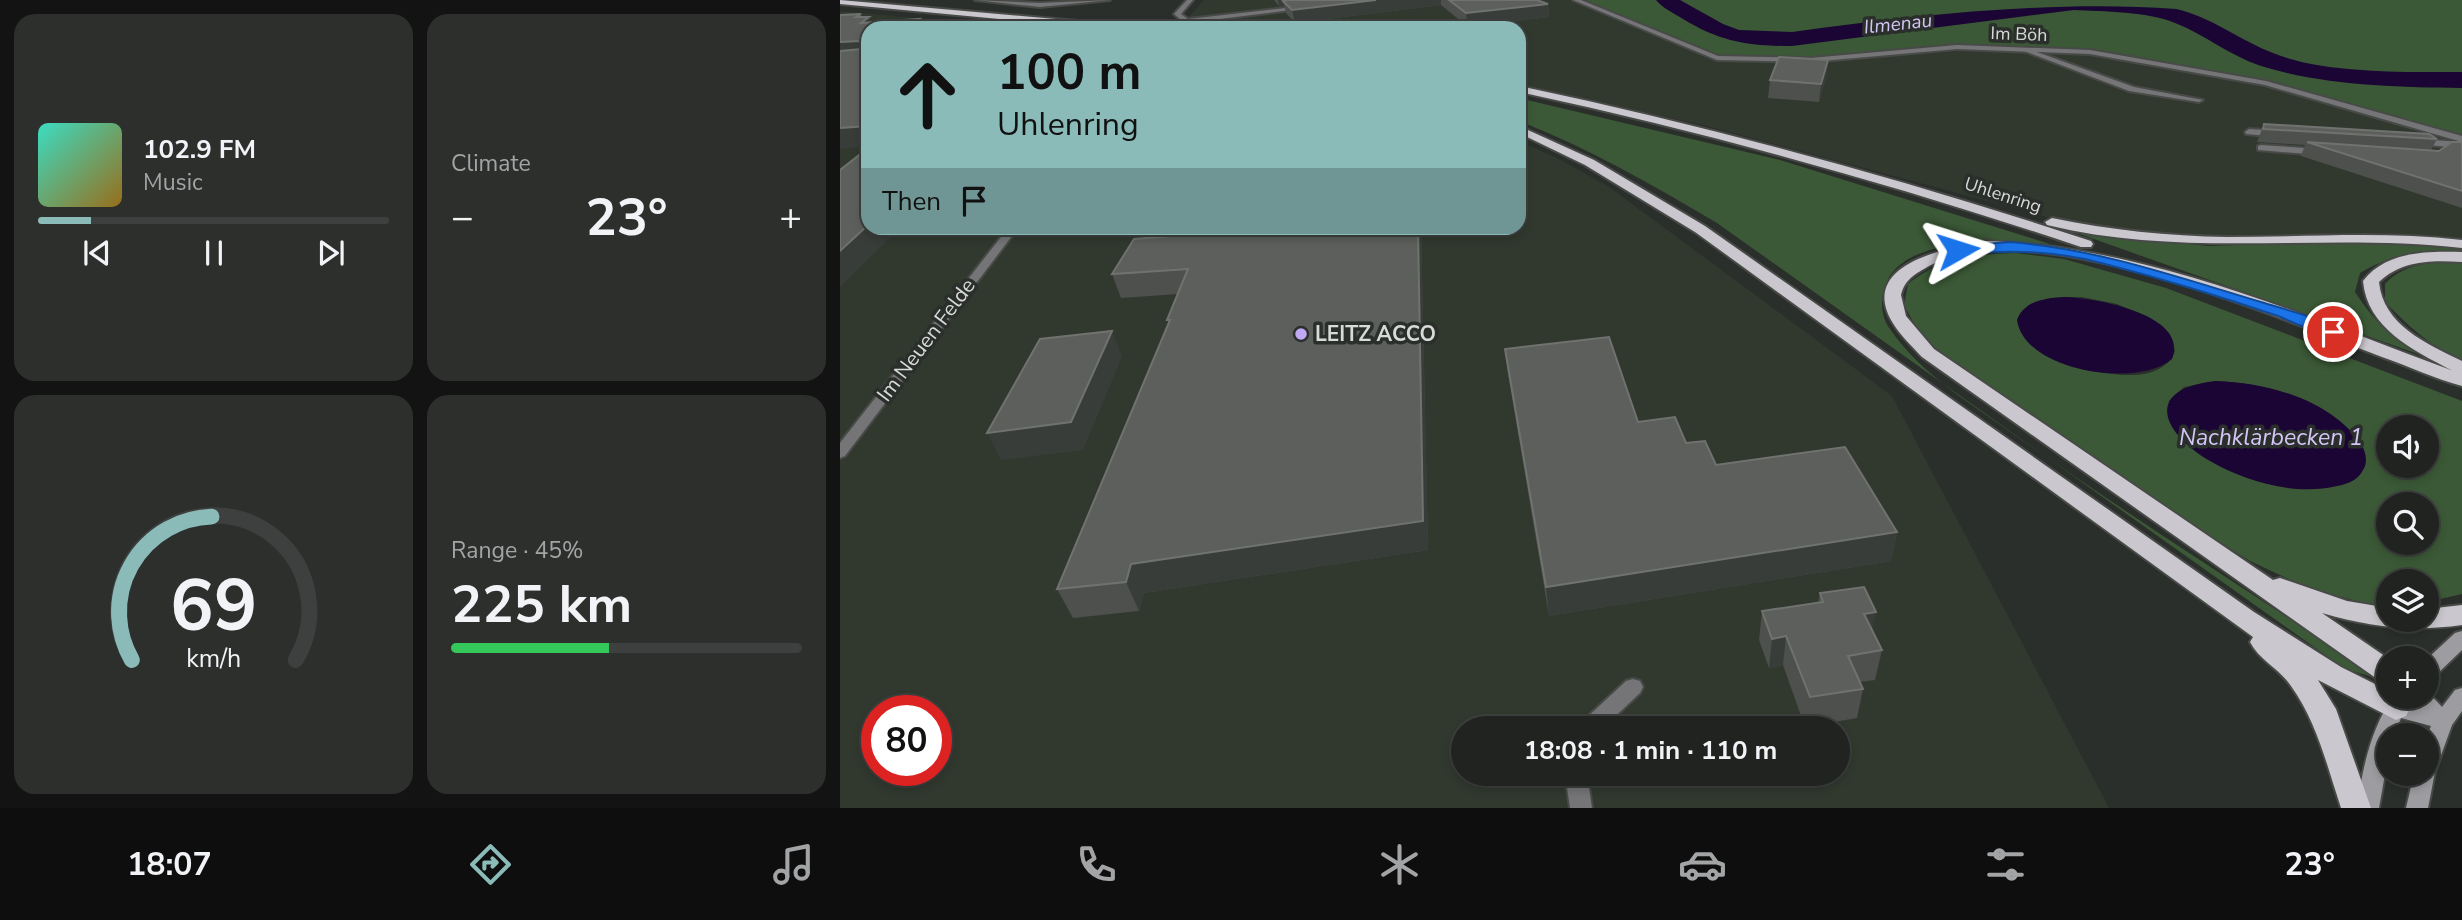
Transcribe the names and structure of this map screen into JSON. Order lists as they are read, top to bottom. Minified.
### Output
{"streets":{"highway":["Uhlenring"],"street":["Im Böh","Im Neuen Felde"]},"water":["Ilmenau","Nachklärbecken 1"],"places":["LEITZ ACCO"],"page":{"tile":["Climate",["Range · 45%","225 km"]],"turn":["100 m","Uhlenring"],"song":["102.9 FM","Music"],"then":"Then","heat":["−","23°","+"],"map_buttons":["+","−"],"limit":"80","trip":"18:08 · 1 min · 110 m","tabs":["18:07","23°"],"gauge":["69","km/h"]}}
